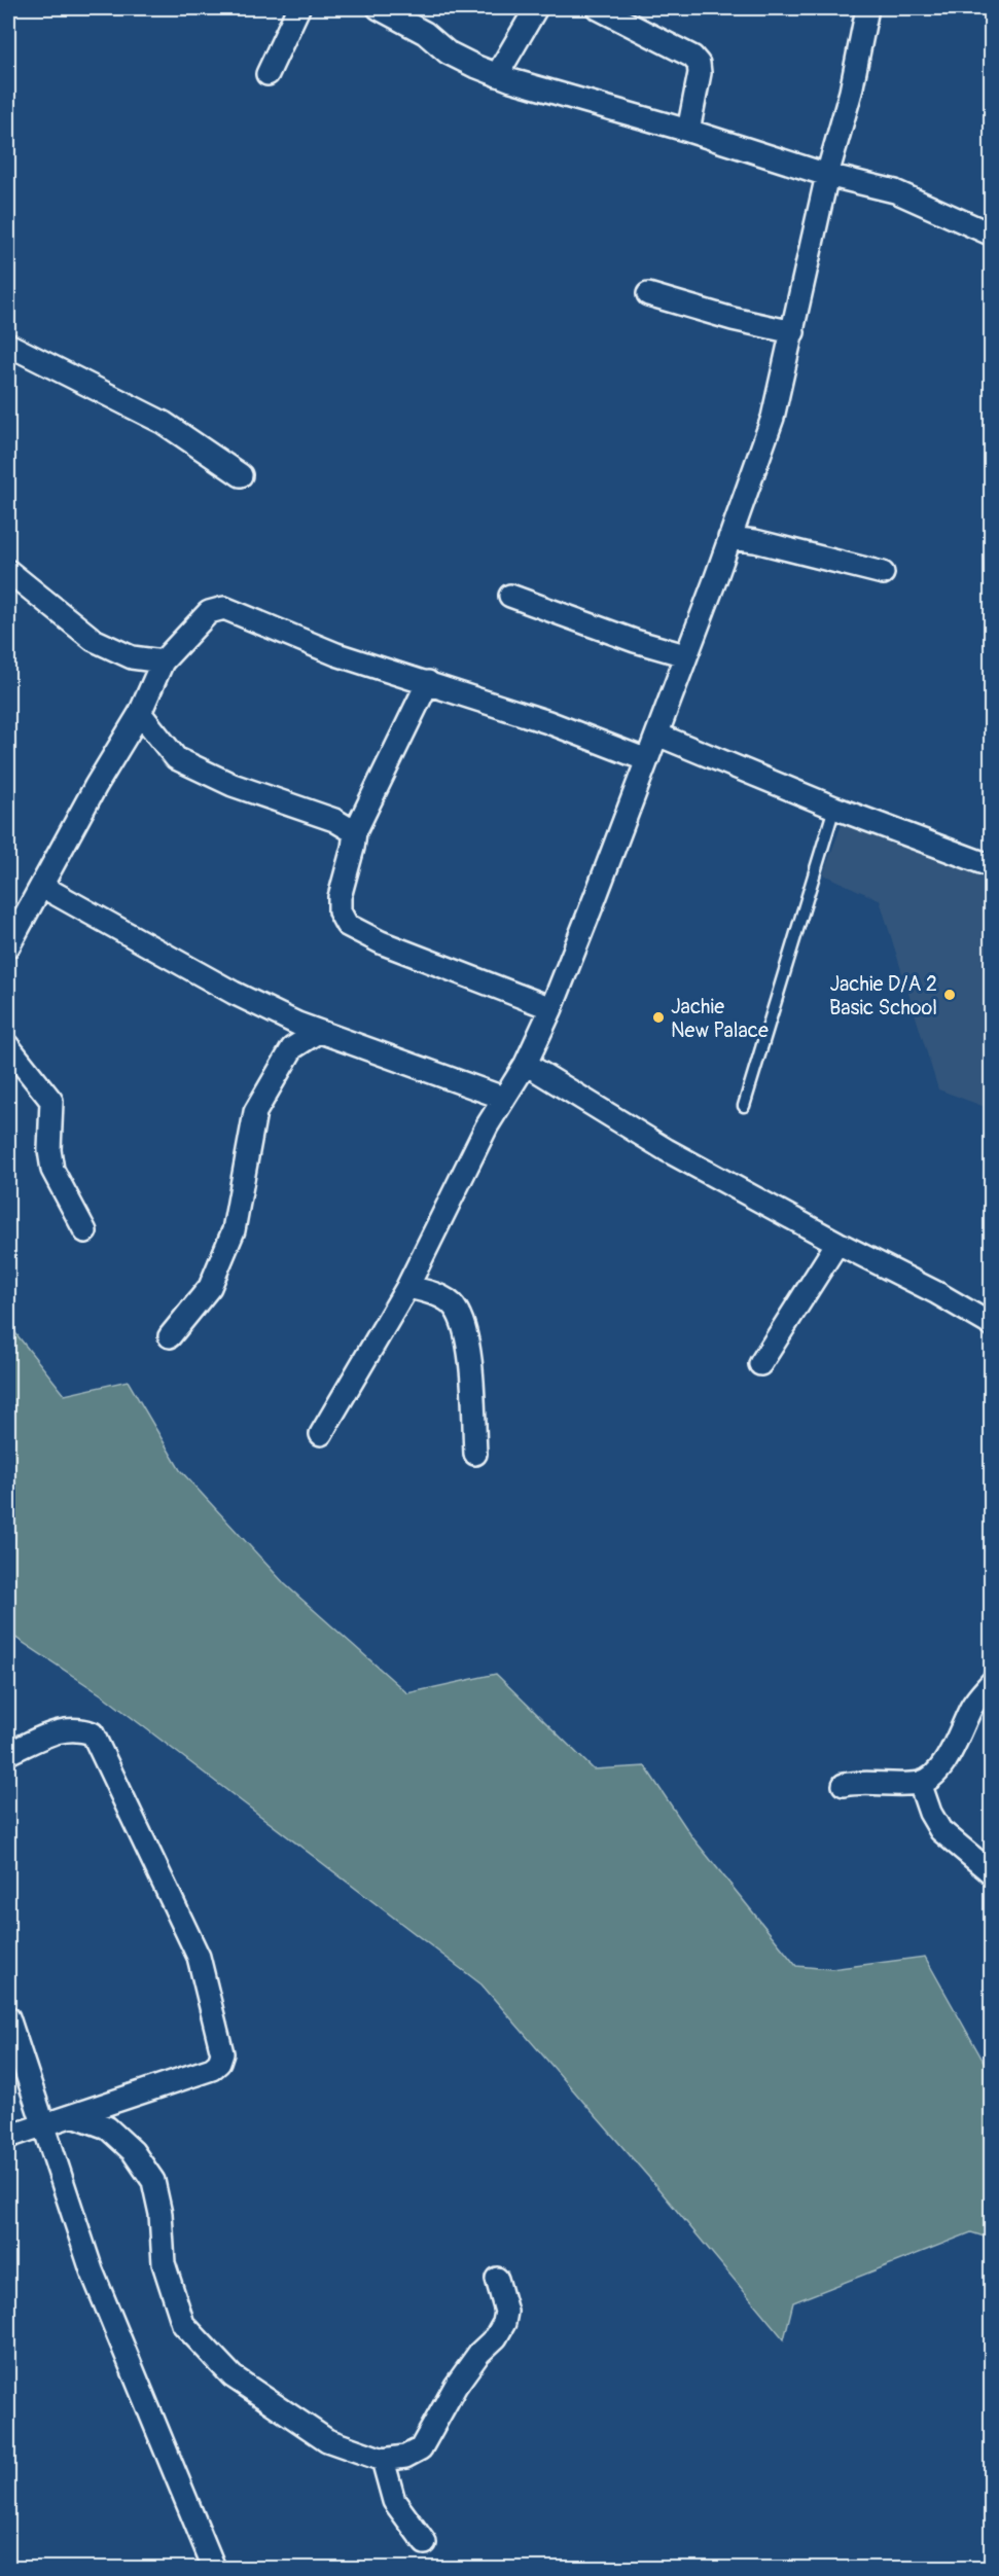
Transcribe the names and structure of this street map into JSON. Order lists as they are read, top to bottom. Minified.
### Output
{"places":["Jachie D/A 2 Basic School","Jachie New Palace"]}
